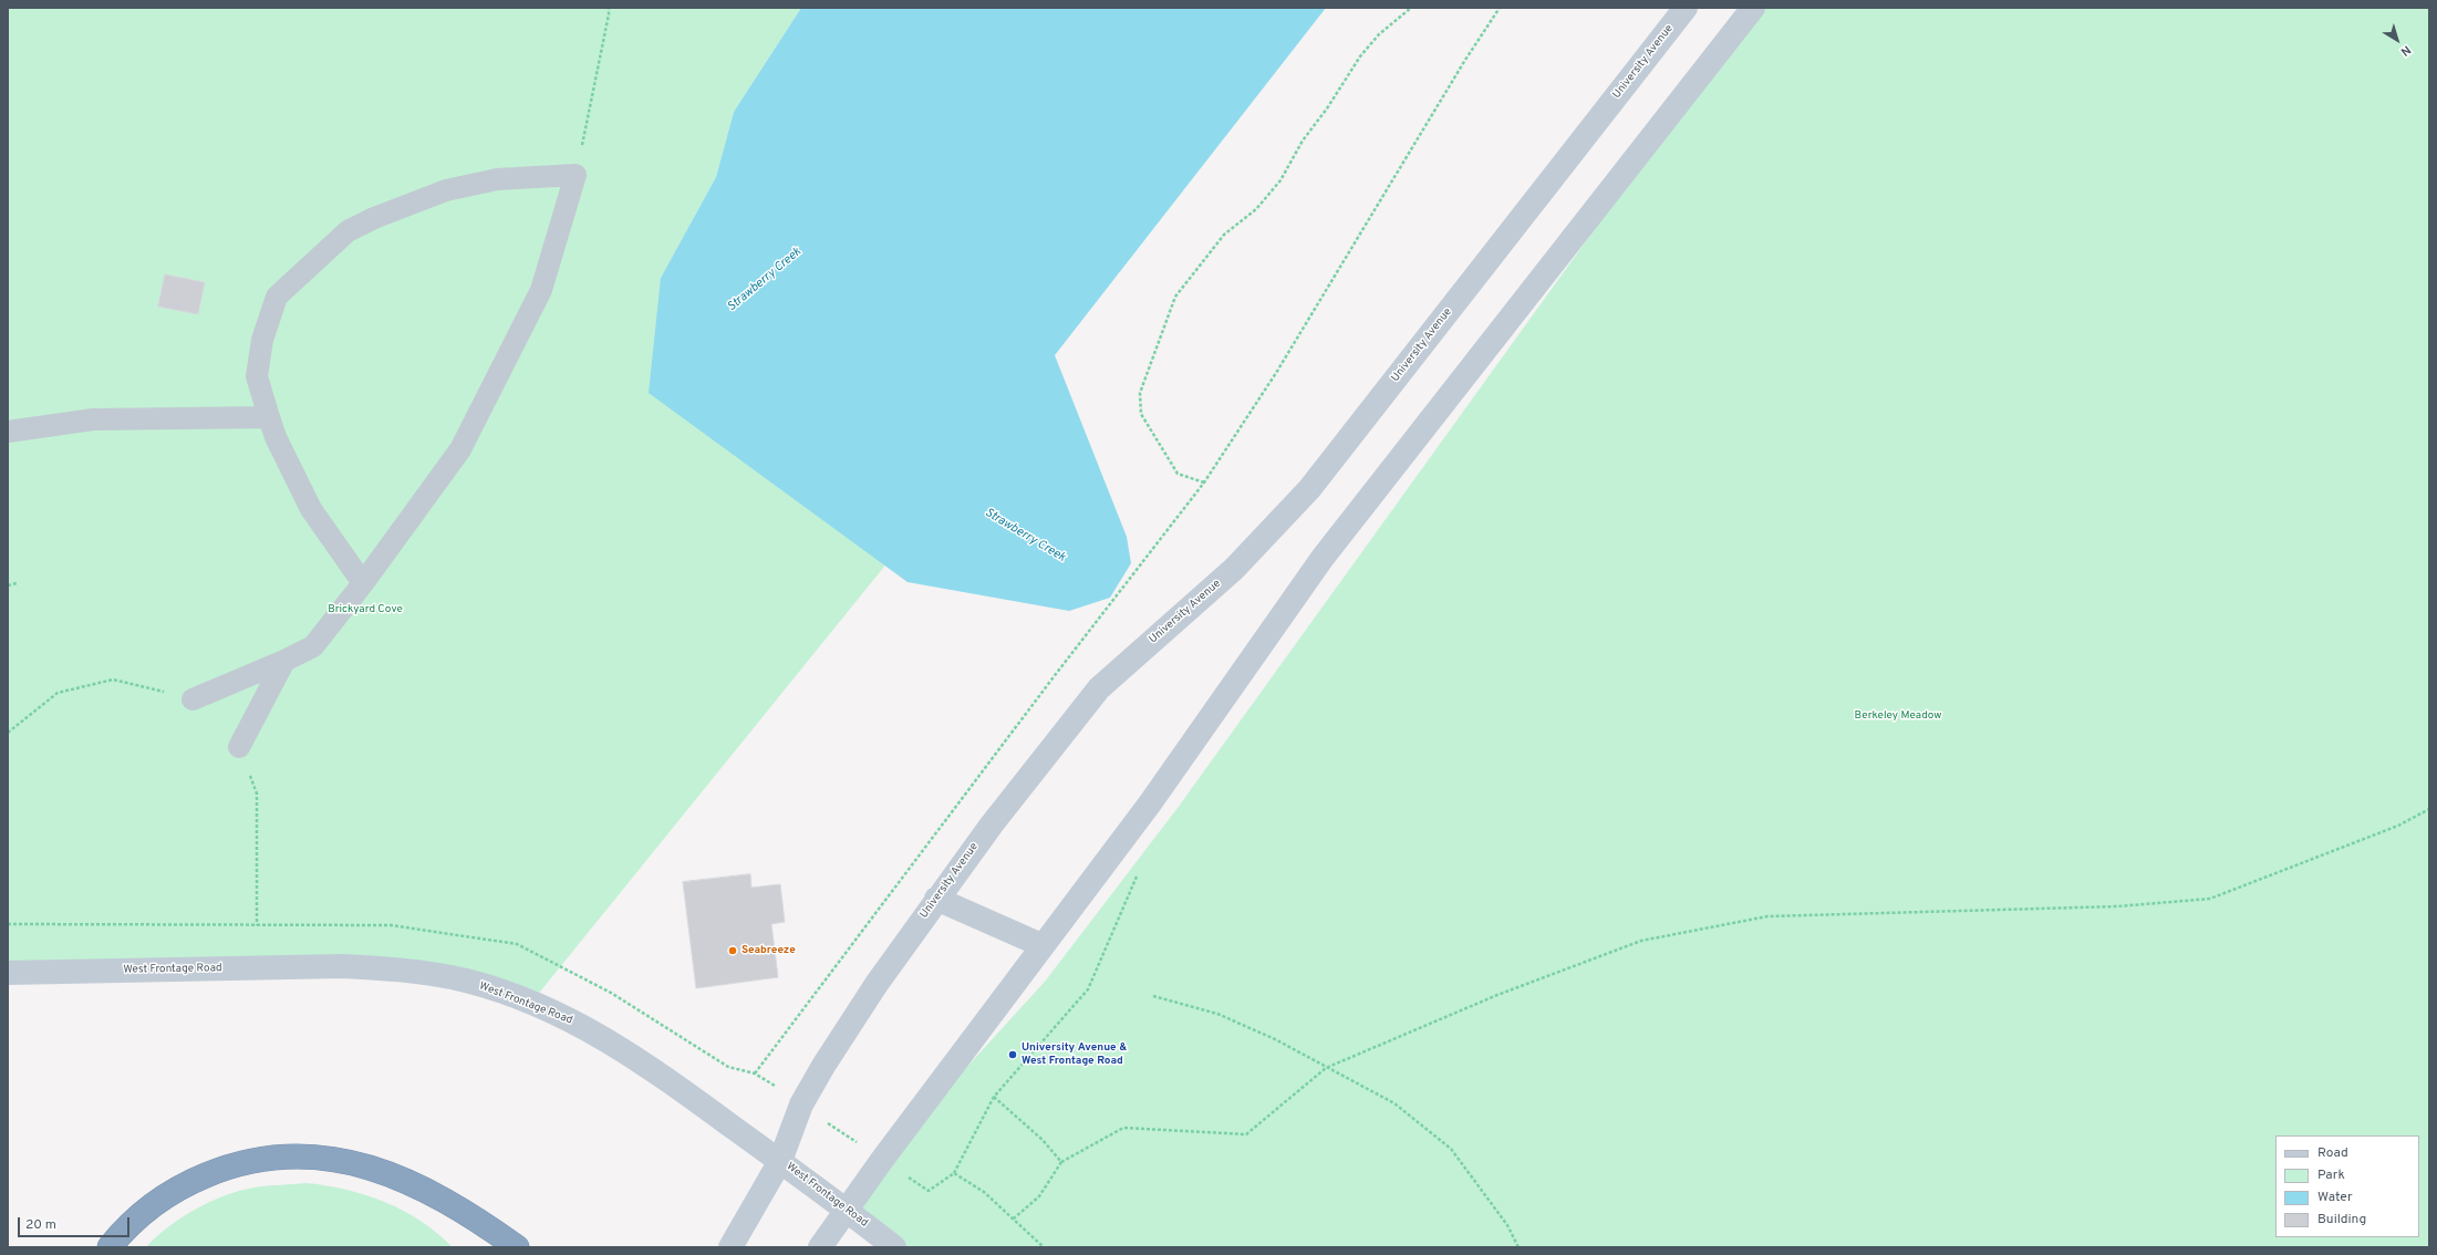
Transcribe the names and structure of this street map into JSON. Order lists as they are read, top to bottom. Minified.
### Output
{"streets":{"street":["University Avenue","West Frontage Road"]},"crossings":[["University Avenue","West Frontage Road"]],"water":["Strawberry Creek"],"parks":["Brickyard Cove","Berkeley Meadow"],"places":["Seabreeze","University Avenue & West Frontage Road"],"legend":["Road","Park","Water","Building"],"scale_bar":"20 m","north":"bottom right"}
